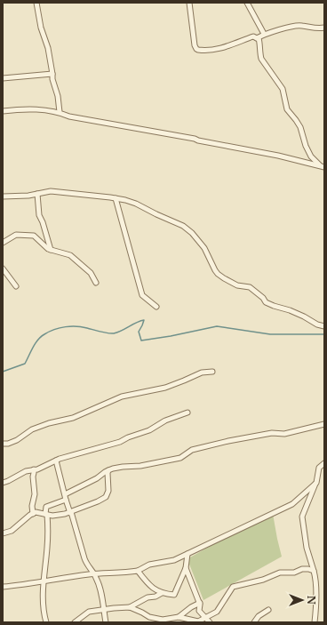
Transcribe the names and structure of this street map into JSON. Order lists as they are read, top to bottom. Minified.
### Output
{"north":"right"}
